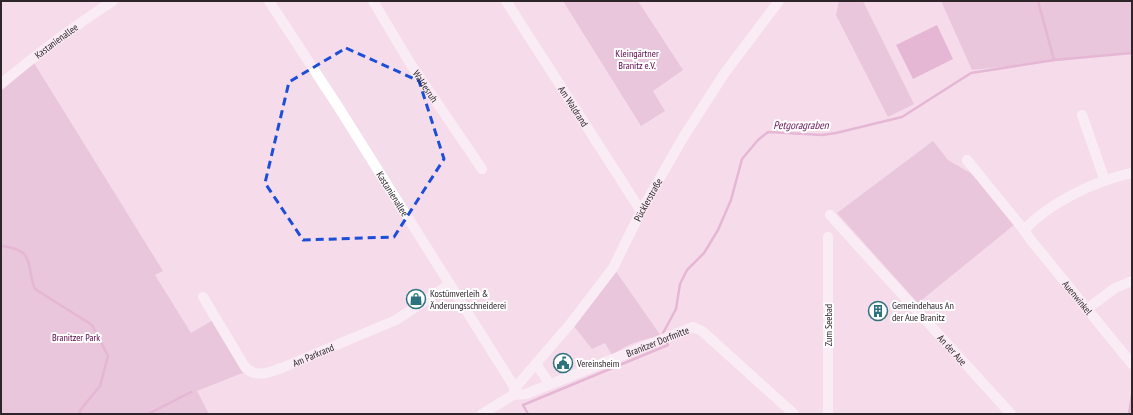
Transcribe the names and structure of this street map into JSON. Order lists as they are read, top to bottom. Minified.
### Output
{"streets":{"street":["Kastanienallee","Waldesruh","Am Waldrand","Pücklerstraße","Auenwinkel","Zum Seebad","Branitzer Dorfmitte","An der Aue","Am Parkrand"]},"crossings":[["Kastanienallee","Pücklerstraße"],["Kastanienallee","Branitzer Dorfmitte"],["Kastanienallee","Am Parkrand"],["Am Waldrand","Pücklerstraße"],["Pücklerstraße","Branitzer Dorfmitte"]],"water":["Petgoragraben"],"parks":["Kleingärtner Branitz e.V.","Branitzer Park"],"places":{"shop":["Kostümverleih & Änderungsschneiderei"],"building":["Gemeindehaus An der Aue Branitz"],"public building":["Vereinsheim"]}}
